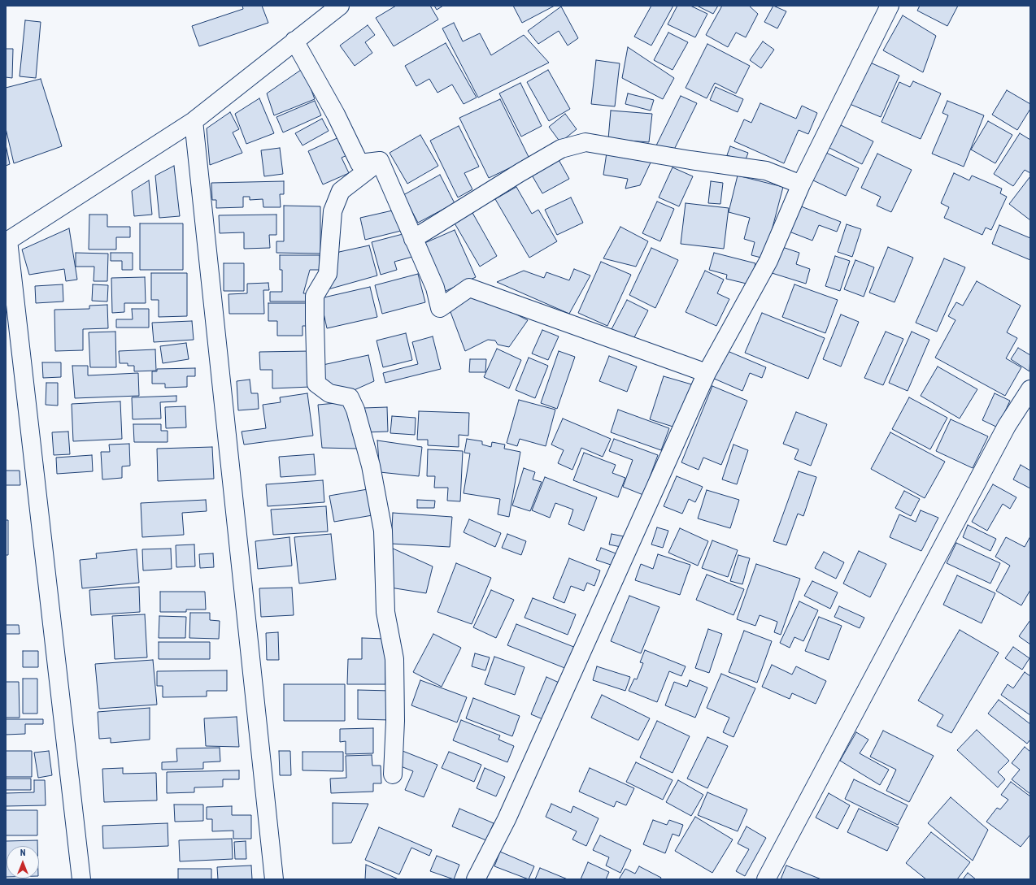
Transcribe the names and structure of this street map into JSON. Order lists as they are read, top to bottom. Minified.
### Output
{"north":"top"}
